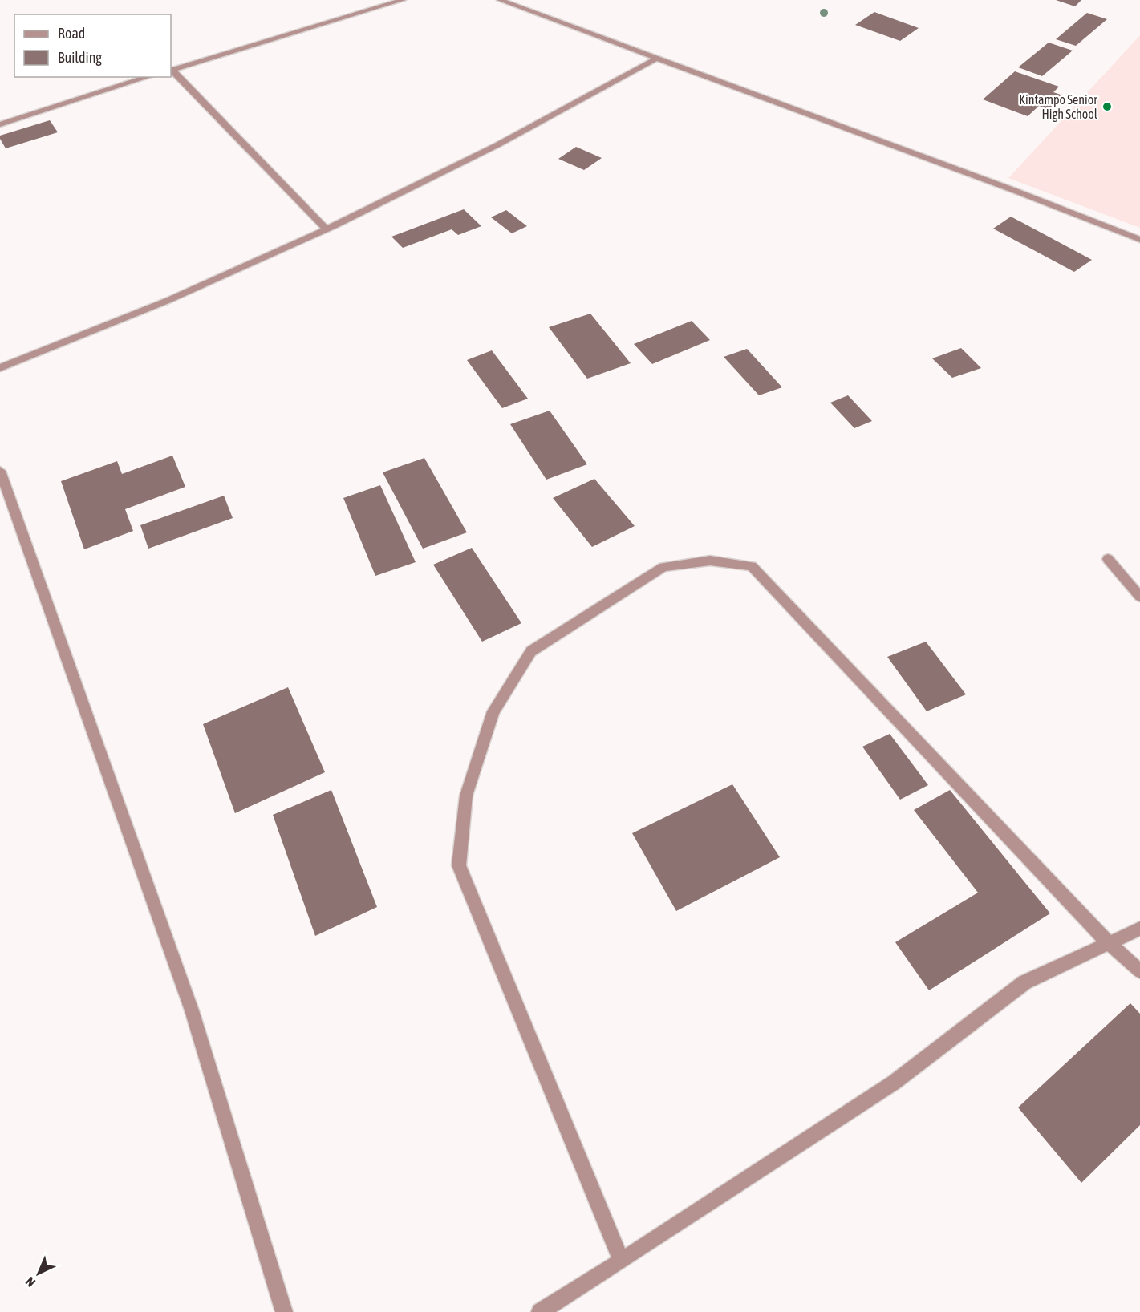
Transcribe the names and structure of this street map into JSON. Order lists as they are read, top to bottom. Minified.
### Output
{"places":["Kintampo Senior High School"],"legend":["Road","Building"],"north":"bottom left"}
